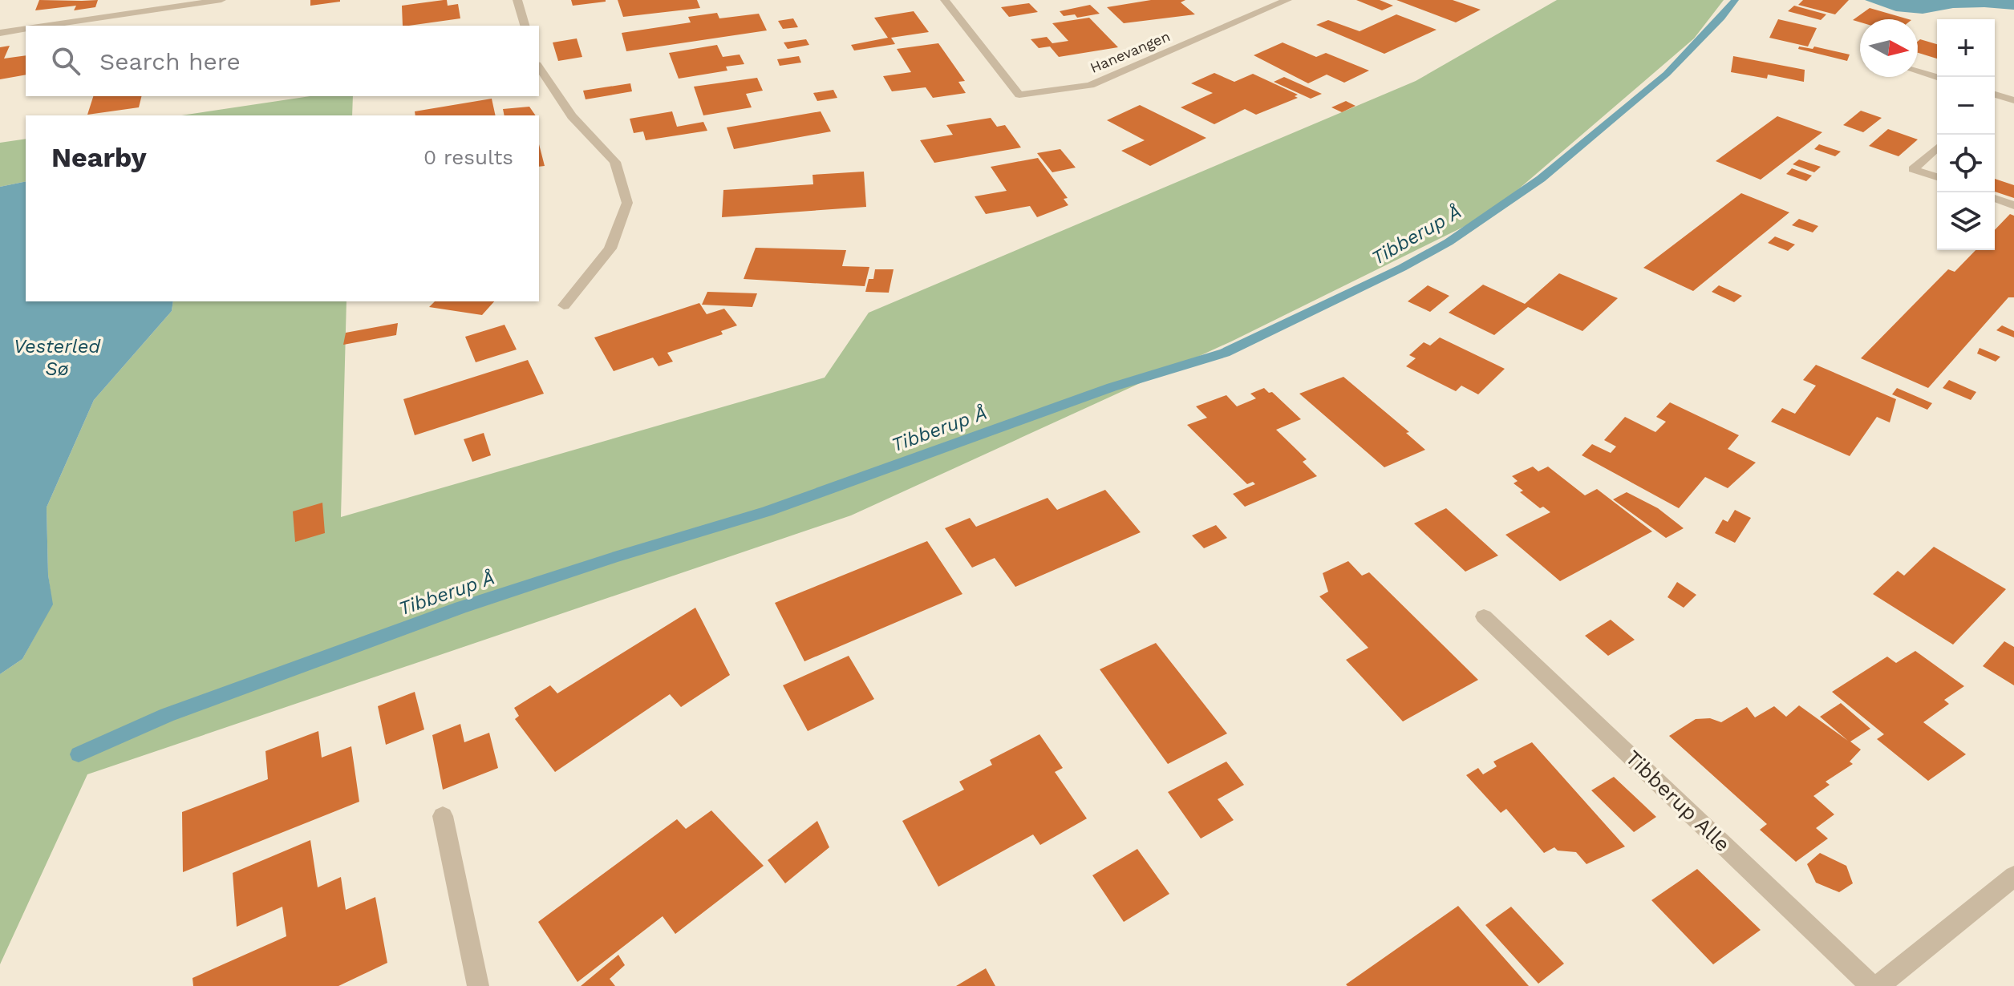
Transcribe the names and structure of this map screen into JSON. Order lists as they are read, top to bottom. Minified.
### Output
{"streets":{"street":["Hanevangen","Tibberup Alle"]},"water":["Tibberup Å","Vesterled Sø"],"north":"right","page":{"map_buttons":["+","−"],"search":"Search here","heading":["Nearby","0 results"]}}
